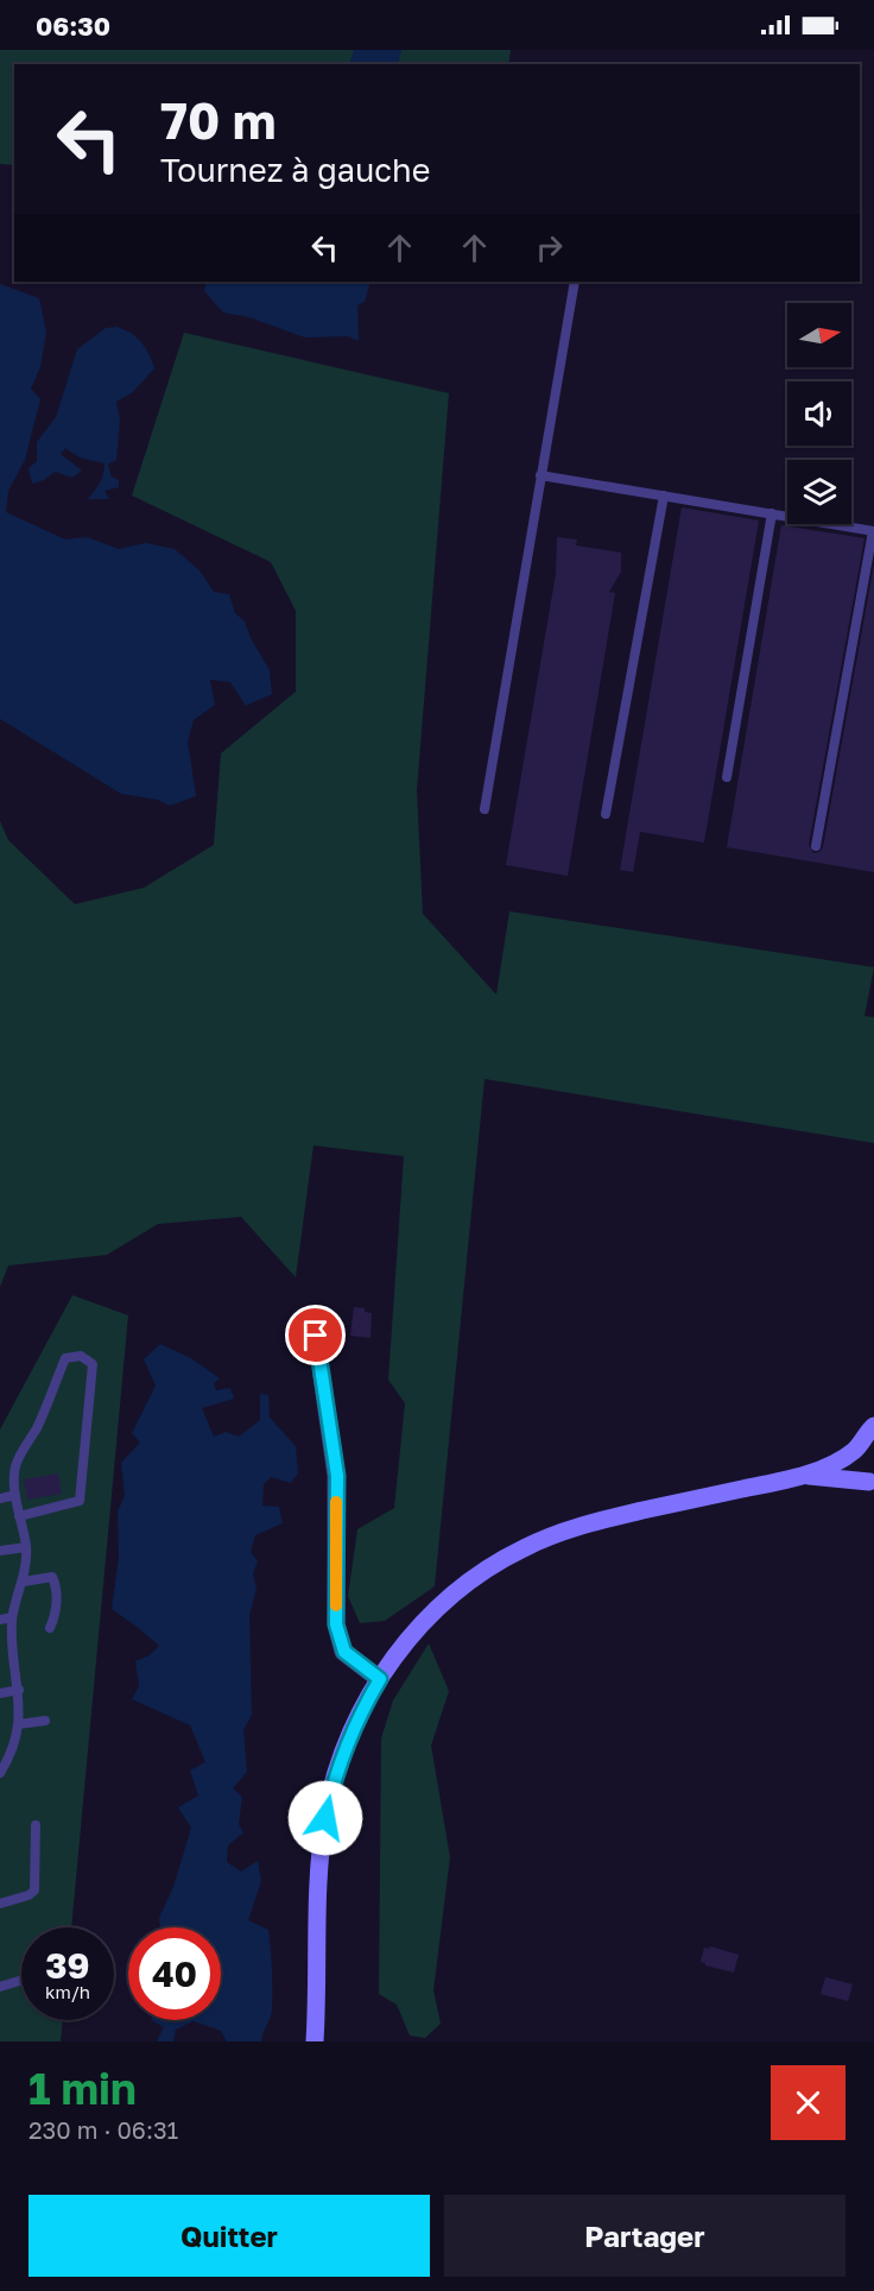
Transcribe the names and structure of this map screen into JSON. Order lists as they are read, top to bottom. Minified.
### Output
{"north":"right","page":{"status":"06:30","turn":["70 m","Tournez à gauche"],"speed":"39 km/h","limit":"40","heading":["1 min","230 m · 06:31"],"buttons":["Quitter","Partager"]}}
